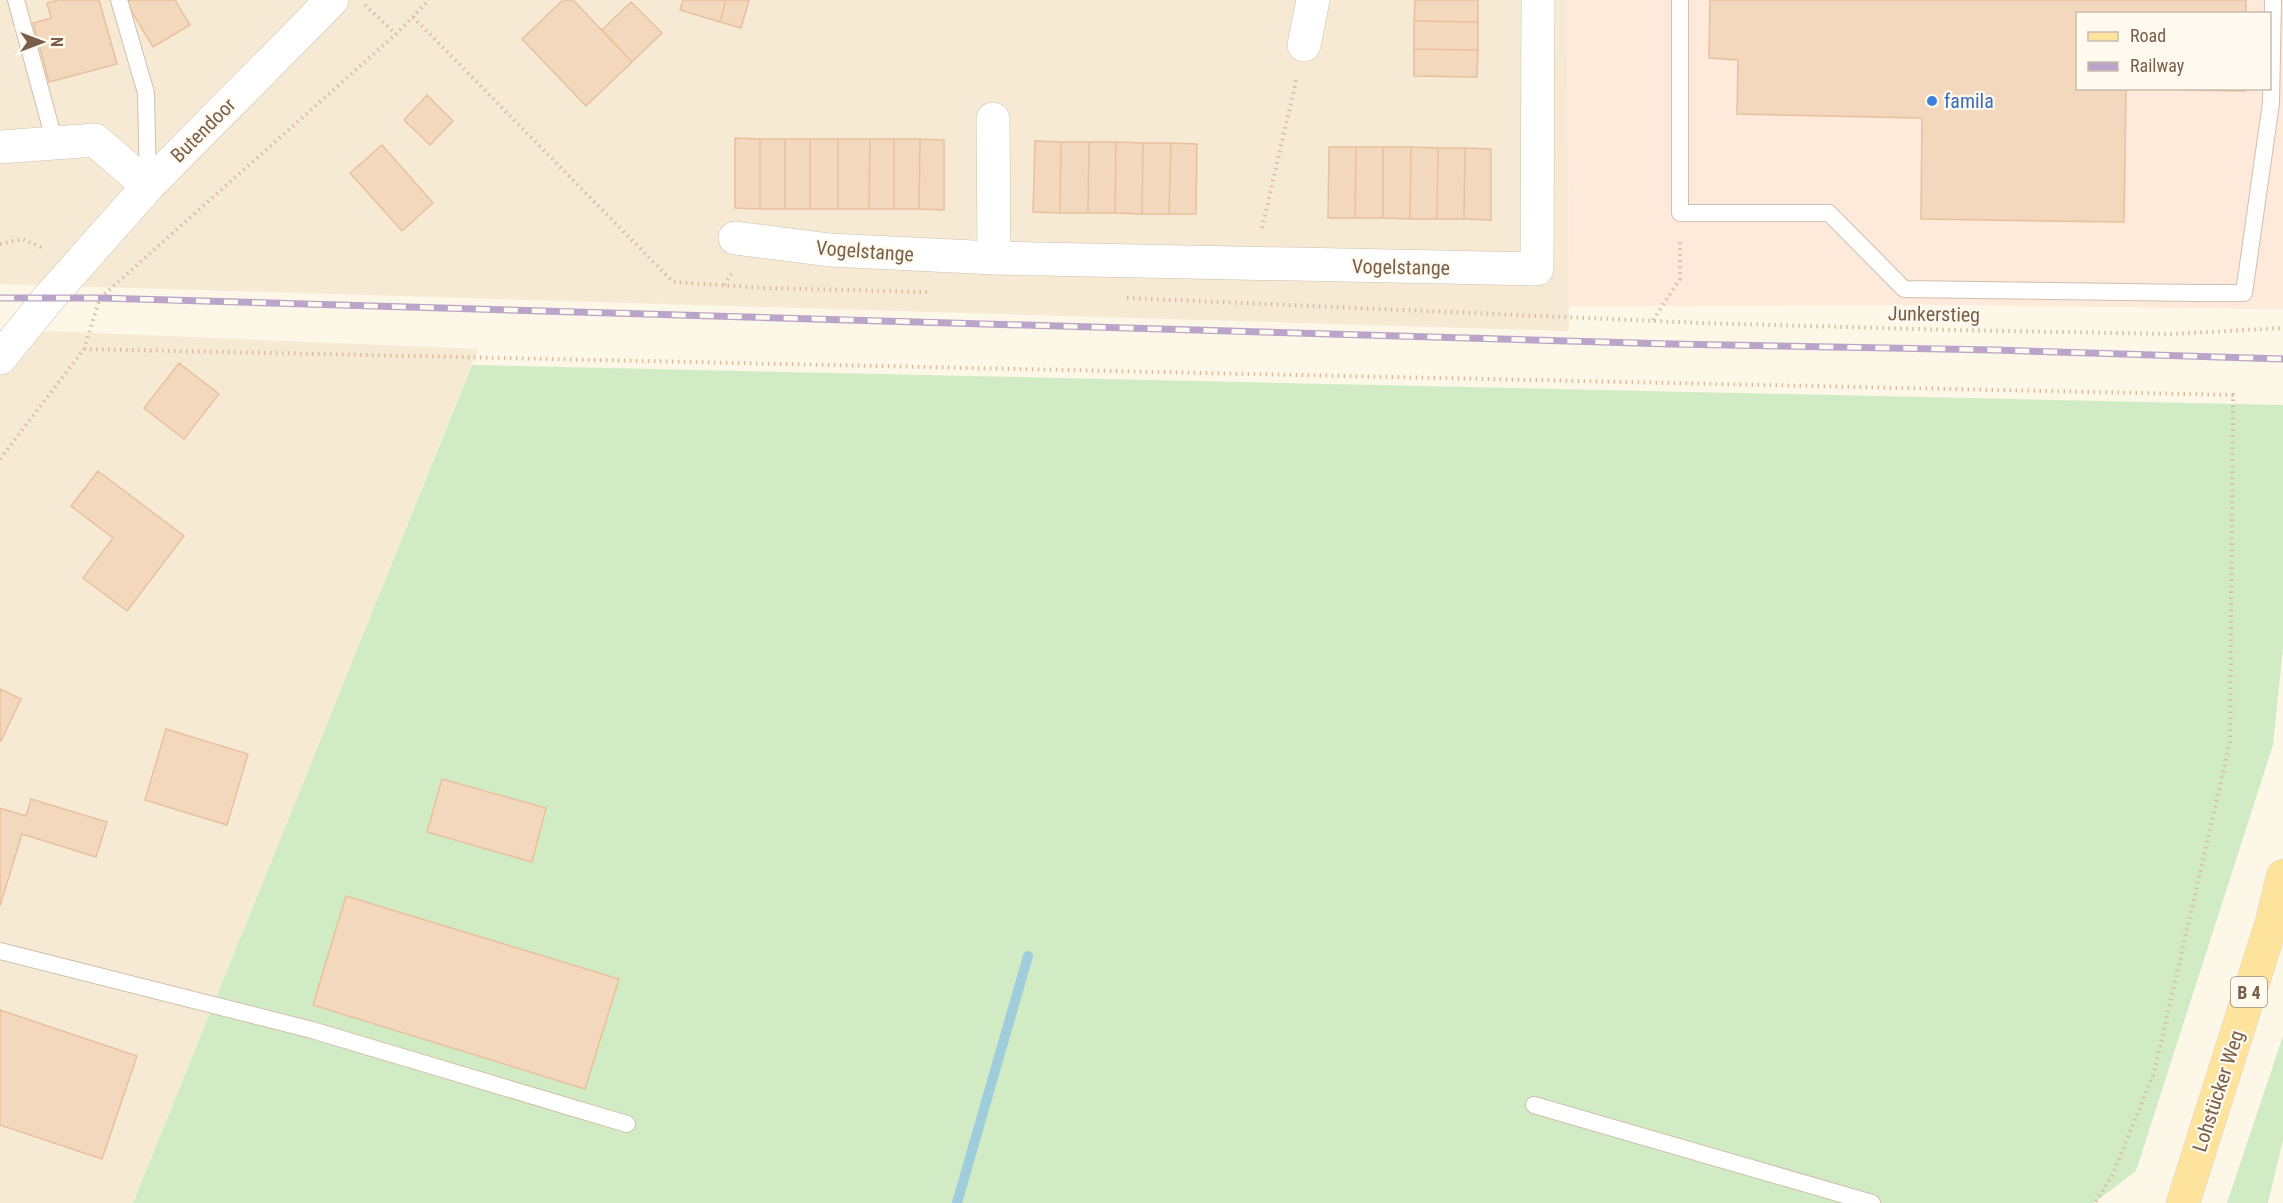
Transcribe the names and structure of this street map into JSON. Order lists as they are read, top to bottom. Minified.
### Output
{"streets":{"main road":["B 4","Lohstücker Weg"],"street":["Butendoor","Vogelstange"],"path":["Junkerstieg"]},"places":["famila"],"legend":["Road","Railway"],"north":"right"}
